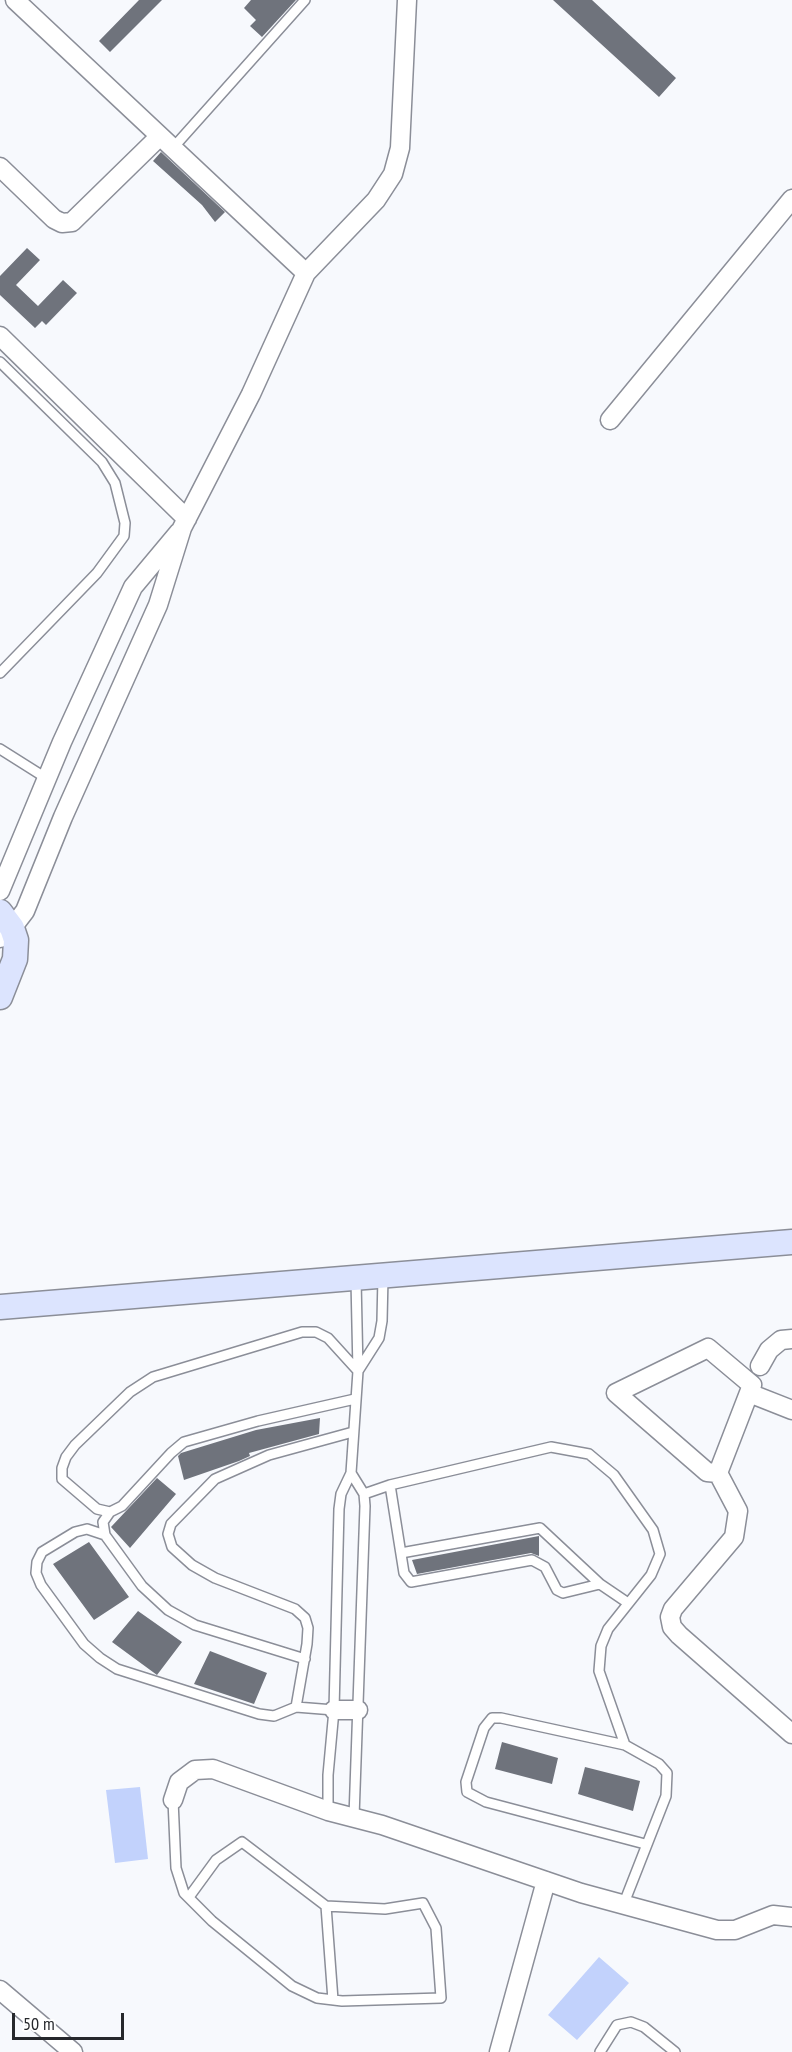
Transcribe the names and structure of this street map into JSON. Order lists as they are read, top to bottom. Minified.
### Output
{"scale_bar":"50 m"}
